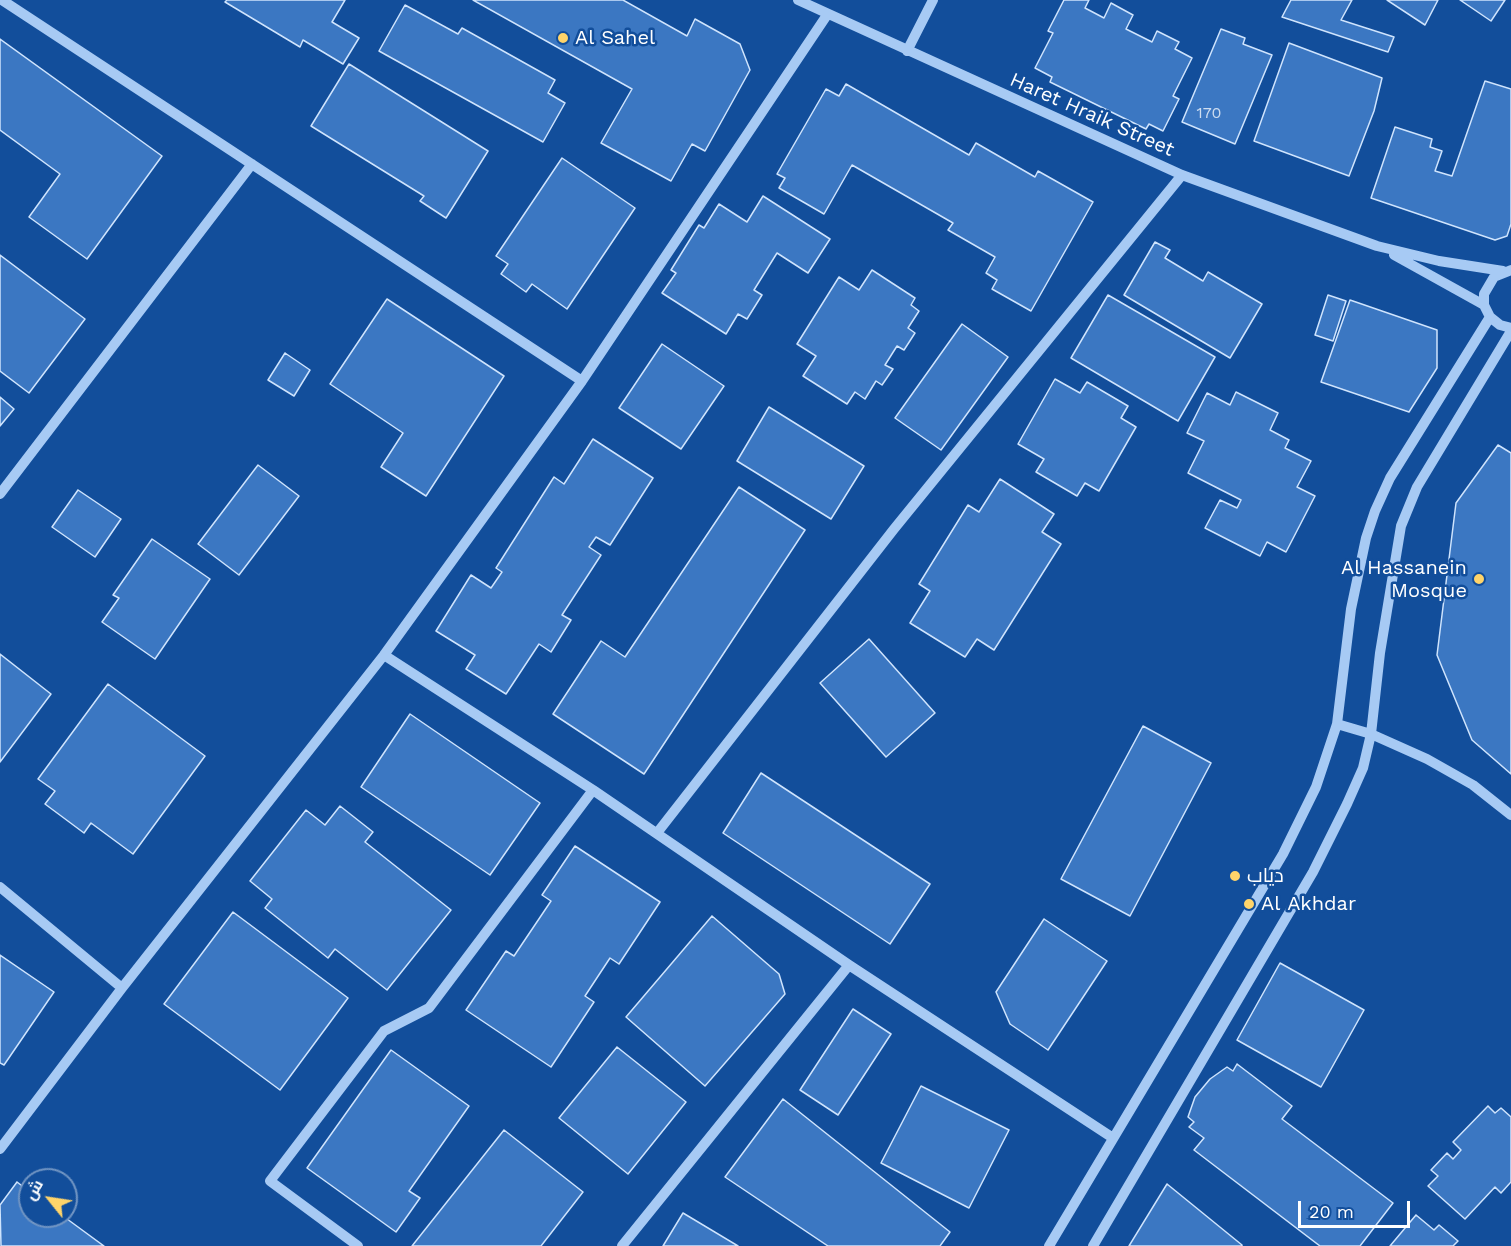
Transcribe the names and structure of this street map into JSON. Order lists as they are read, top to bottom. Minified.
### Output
{"streets":{"street":["Haret Hraik Street"]},"places":["Al Sahel","Al Hassanein Mosque","دياب","Al Akhdar"],"house_numbers":["170"],"scale_bar":"20 m","north":"top left"}
